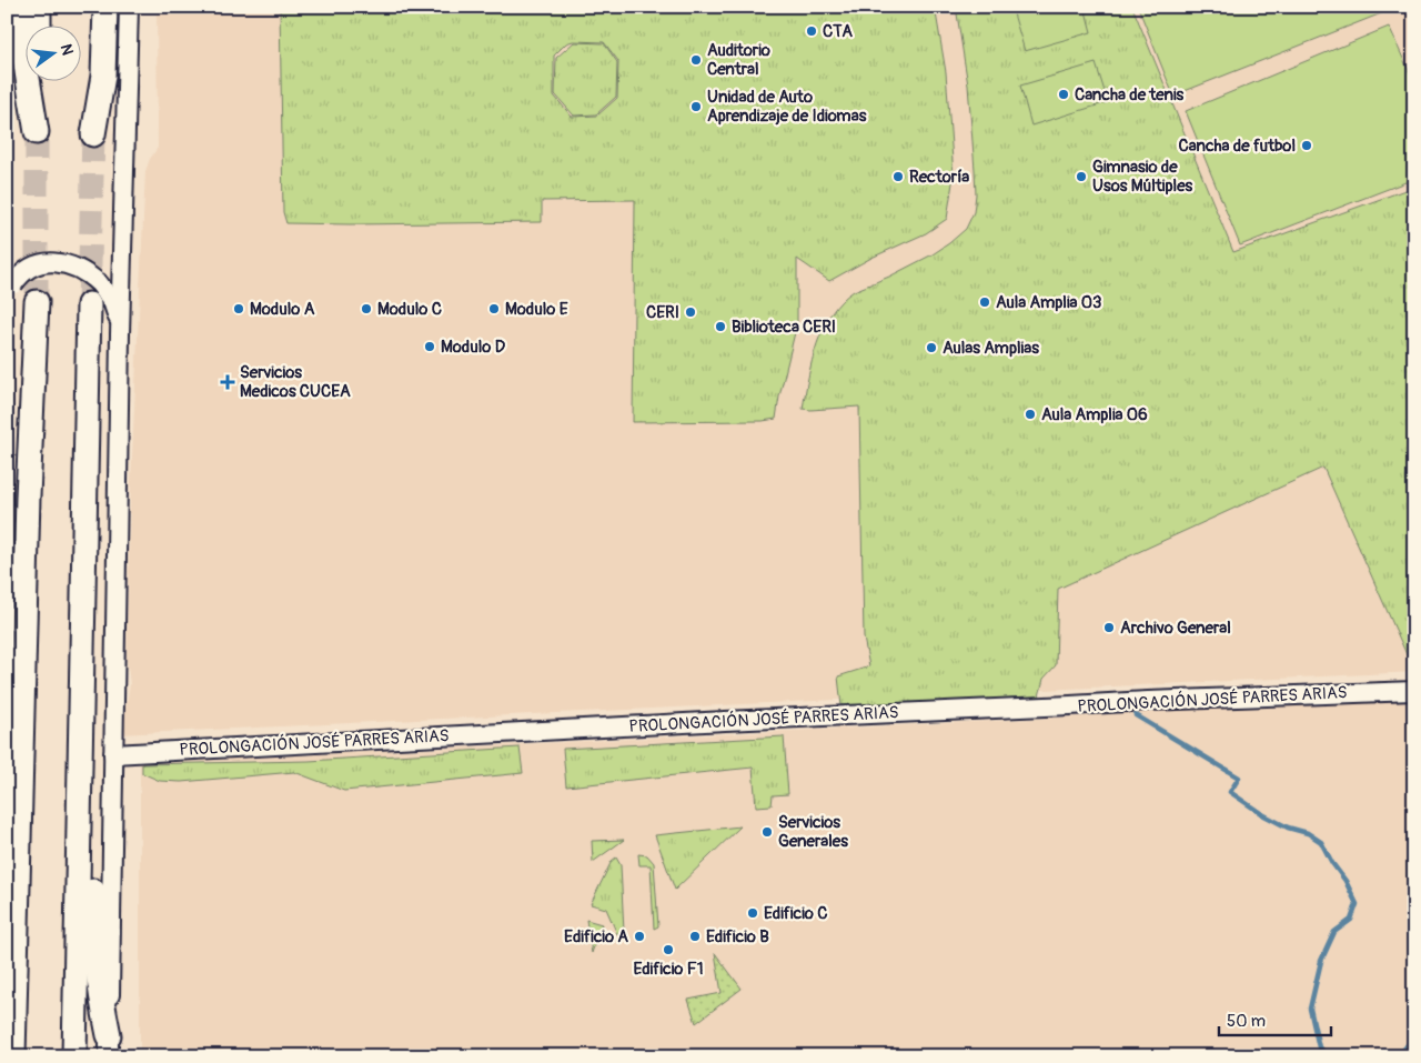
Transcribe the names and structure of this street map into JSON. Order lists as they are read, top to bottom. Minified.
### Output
{"streets":{"main road":["PROLONGACIÓN JOSÉ PARRES ARIAS"]},"places":{"other":["CTA","Auditorio Central","Cancha de tenis","Unidad de Auto Aprendizaje de Idiomas","Cancha de futbol","Rectoría","Gimnasio de Usos Múltiples","Aula Amplia 03","Modulo A","Modulo C","Modulo E","CERI","Biblioteca CERI","Modulo D","Aulas Amplias","Aula Amplia 06","Archivo General","Servicios Generales","Edificio C","Edificio A","Edificio B","Edificio F1"],"health":["Servicios Medicos CUCEA"]},"scale_bar":"50 m","north":"right"}
